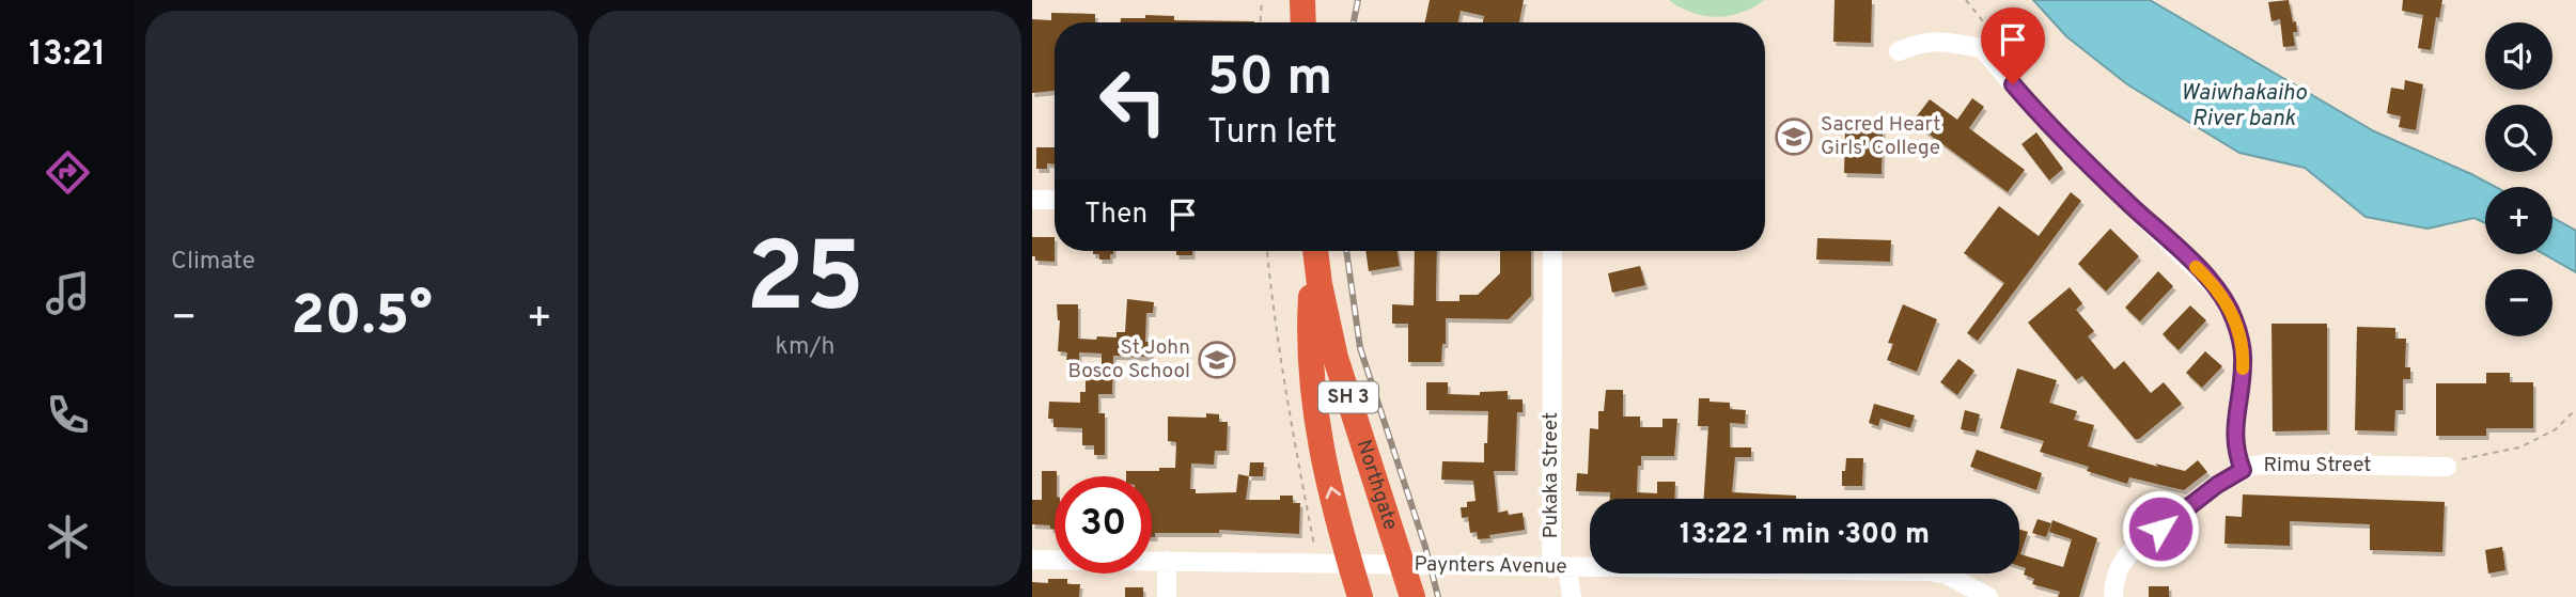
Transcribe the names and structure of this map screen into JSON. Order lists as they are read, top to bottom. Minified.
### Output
{"streets":{"highway":["SH 3","Northgate"],"street":["Rimu Street","Pukaka Street","Paynters Avenue"]},"crossings":[["Pukaka Street","Paynters Avenue"]],"water":["Waiwhakaiho River bank"],"places":{"school or university":["Sacred Heart Girls' College","St John Bosco School"]},"page":{"tabs":"13:21","tile":["Climate",["25","km/h"]],"map_buttons":["+","−"],"turn":["50 m","Turn left"],"then":"Then","heat":["−","20.5°","+"],"limit":"30","trip":"13:22 · 1 min · 300 m"}}
